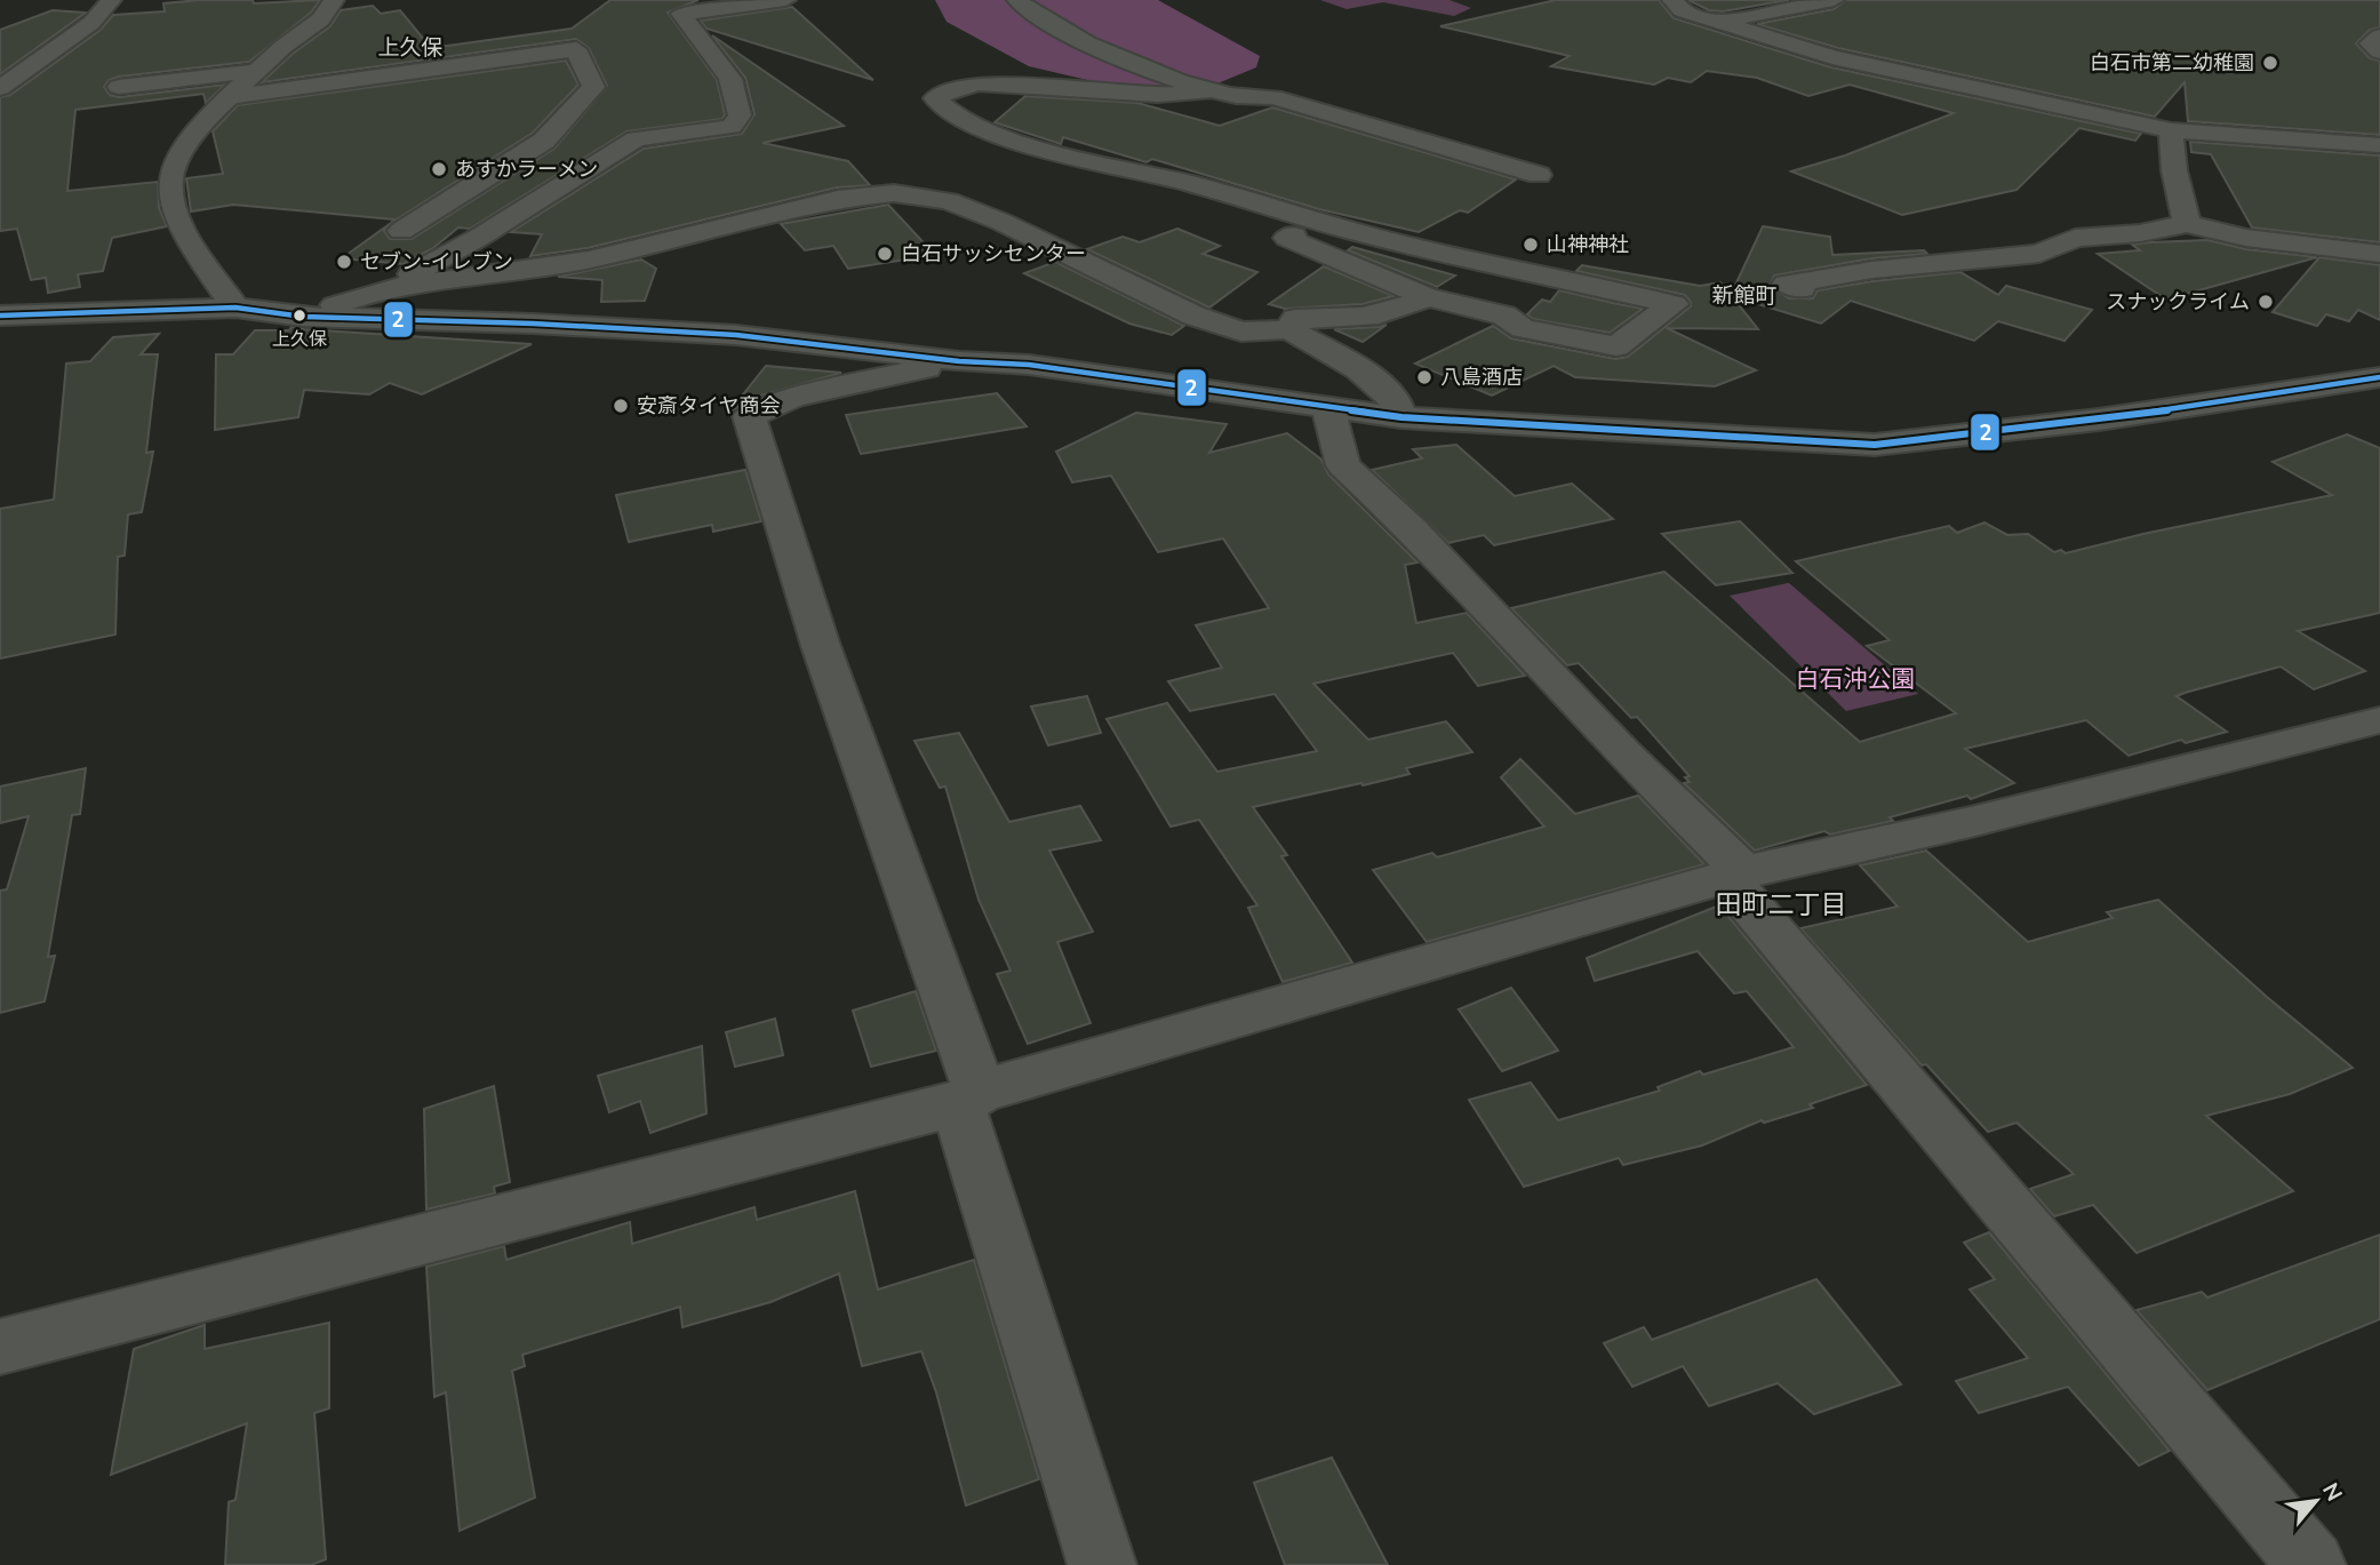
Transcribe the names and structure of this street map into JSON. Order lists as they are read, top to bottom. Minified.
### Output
{"districts":["上久保","新館町","田町二丁目"],"parks":["白石沖公園"],"places":["白石市第二幼稚園","あすかラーメン","山神神社","白石サッシセンター","セブン-イレブン","スナックライム","上久保","八島酒店","安斎タイヤ商会"],"lines":["transit line 2"],"north":"top right"}
